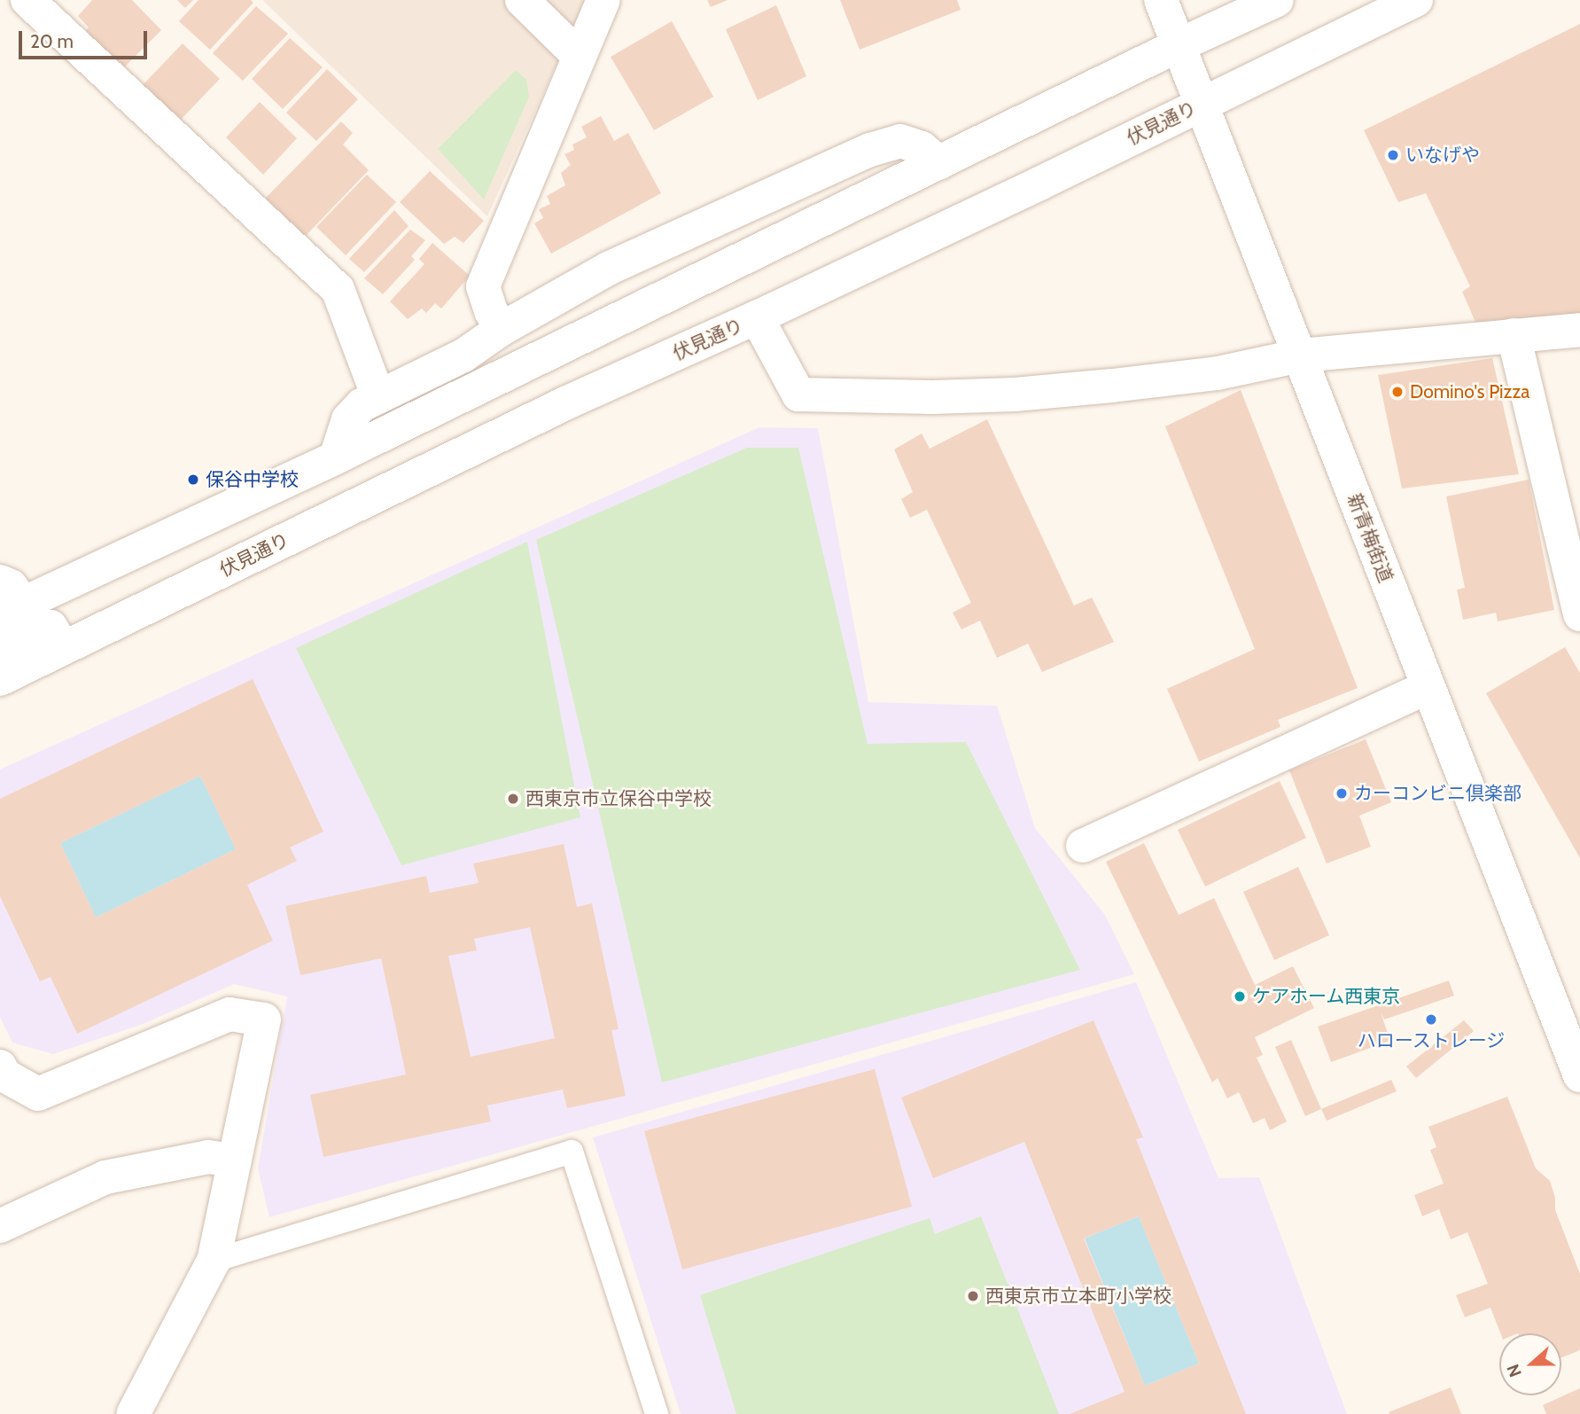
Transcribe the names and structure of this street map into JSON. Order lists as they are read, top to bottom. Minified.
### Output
{"streets":{"main road":["伏見通り","新青梅街道"]},"crossings":[["伏見通り","新青梅街道"]],"places":["いなげや","Domino's Pizza","保谷中学校","カーコンビニ倶楽部","西東京市立保谷中学校","ケアホーム西東京","ハローストレージ","西東京市立本町小学校"],"scale_bar":"20 m","north":"left"}
